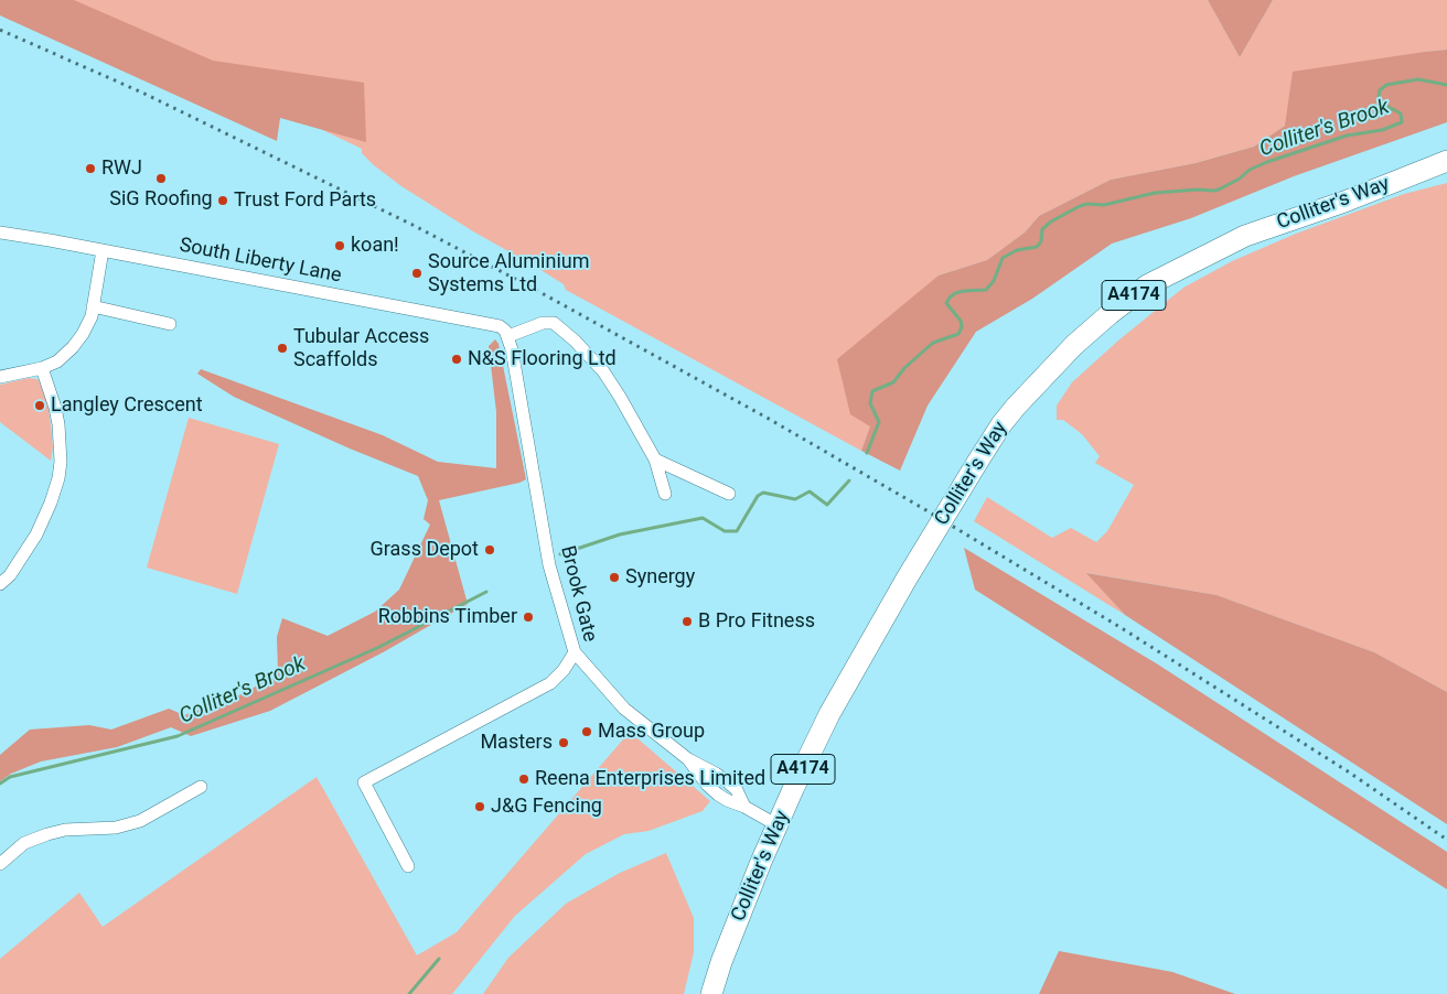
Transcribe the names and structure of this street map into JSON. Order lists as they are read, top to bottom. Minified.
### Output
{"streets":{"highway":["Colliter's Way","A4174"],"street":["South Liberty Lane","Brook Gate"]},"crossings":[["South Liberty Lane","Brook Gate"]],"water":["Colliter's Brook"],"places":["RWJ","SiG Roofing","Trust Ford Parts","koan!","Source Aluminium Systems Ltd","Tubular Access Scaffolds","N&S Flooring Ltd","Langley Crescent","Grass Depot","Synergy","Robbins Timber","B Pro Fitness","Mass Group","Masters","Reena Enterprises Limited","J&G Fencing"]}
